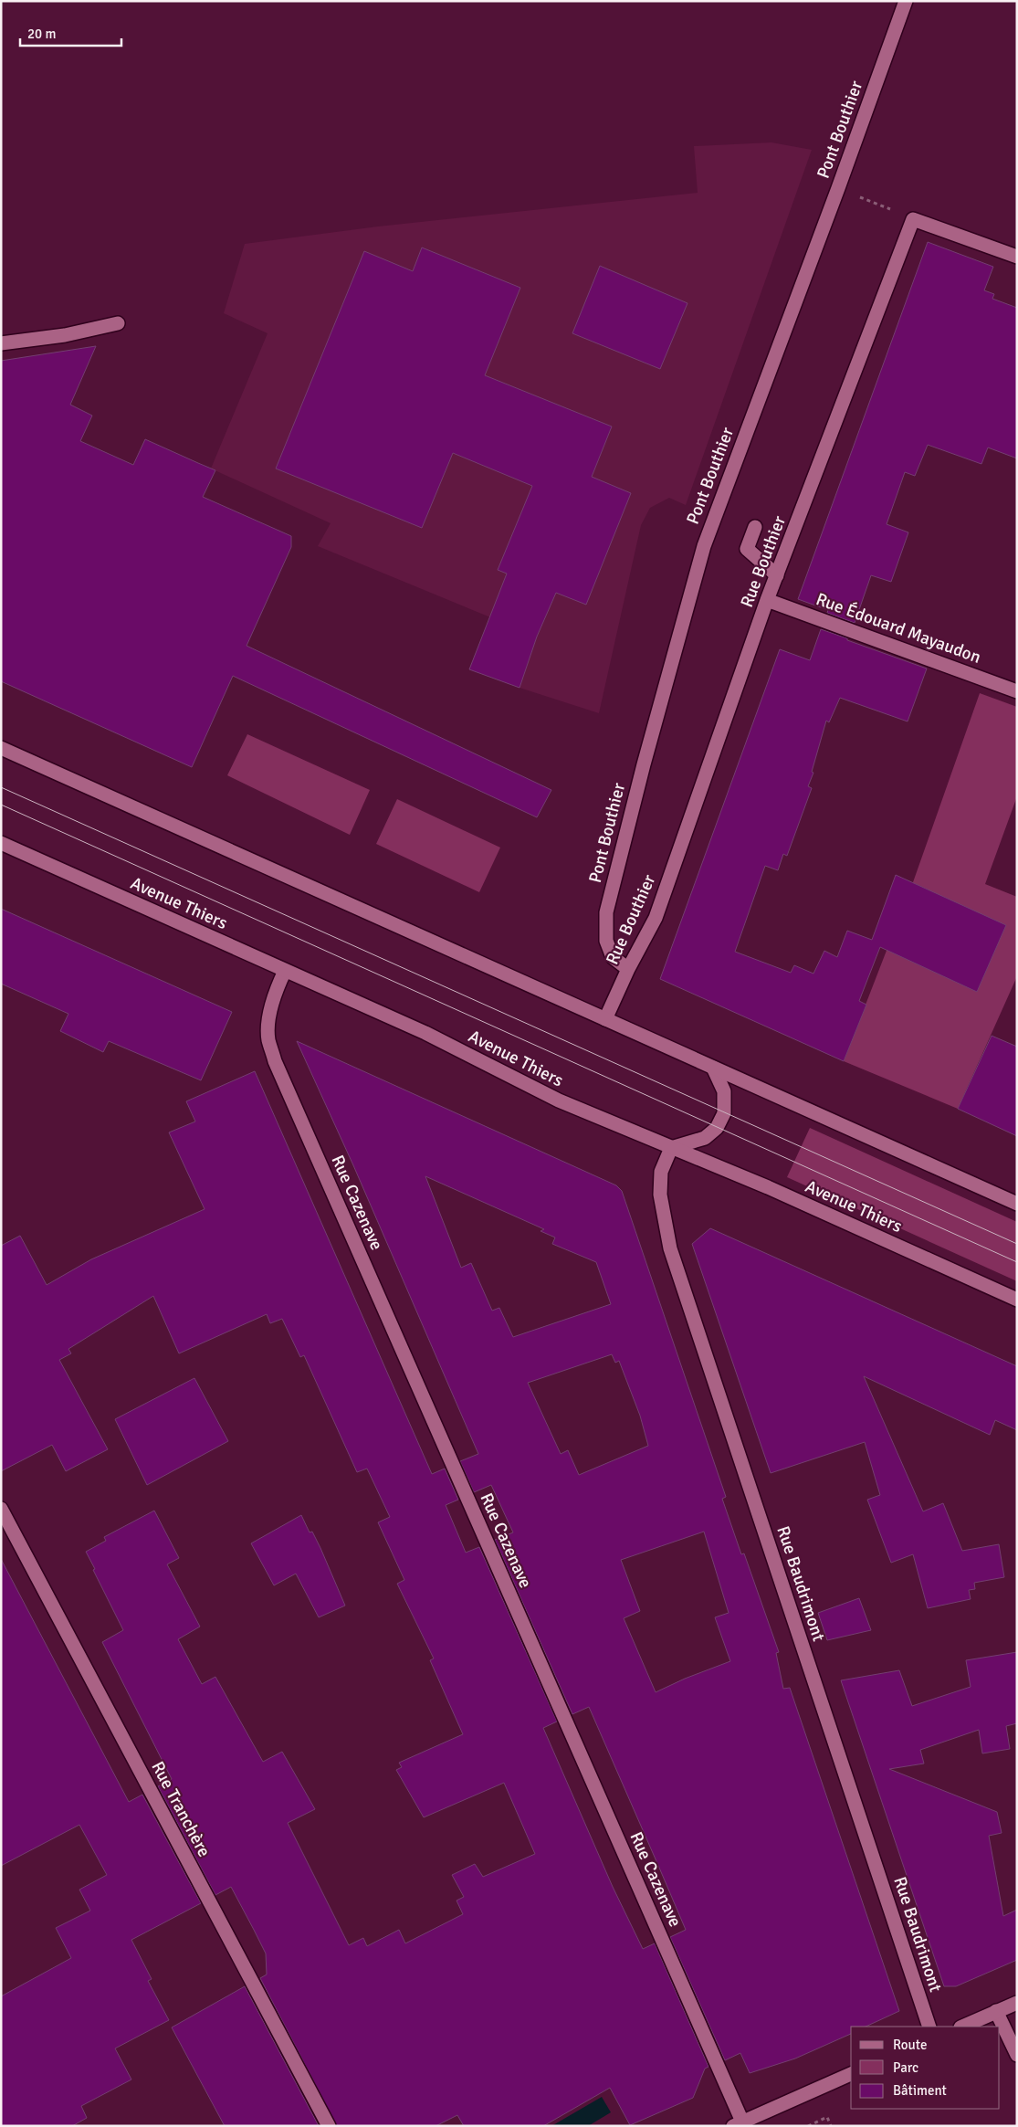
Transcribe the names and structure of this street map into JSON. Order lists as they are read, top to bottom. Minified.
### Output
{"streets":{"street":["Pont Bouthier","Rue Bouthier","Rue Édouard Mayaudon","Avenue Thiers","Rue Cazenave","Rue Baudrimont","Rue Tranchère"]},"crossings":[["Pont Bouthier","Rue Bouthier"],["Rue Bouthier","Rue Édouard Mayaudon"],["Avenue Thiers","Rue Cazenave"],["Avenue Thiers","Rue Baudrimont"]],"legend":["Route","Parc","Bâtiment"],"scale_bar":"20 m"}
